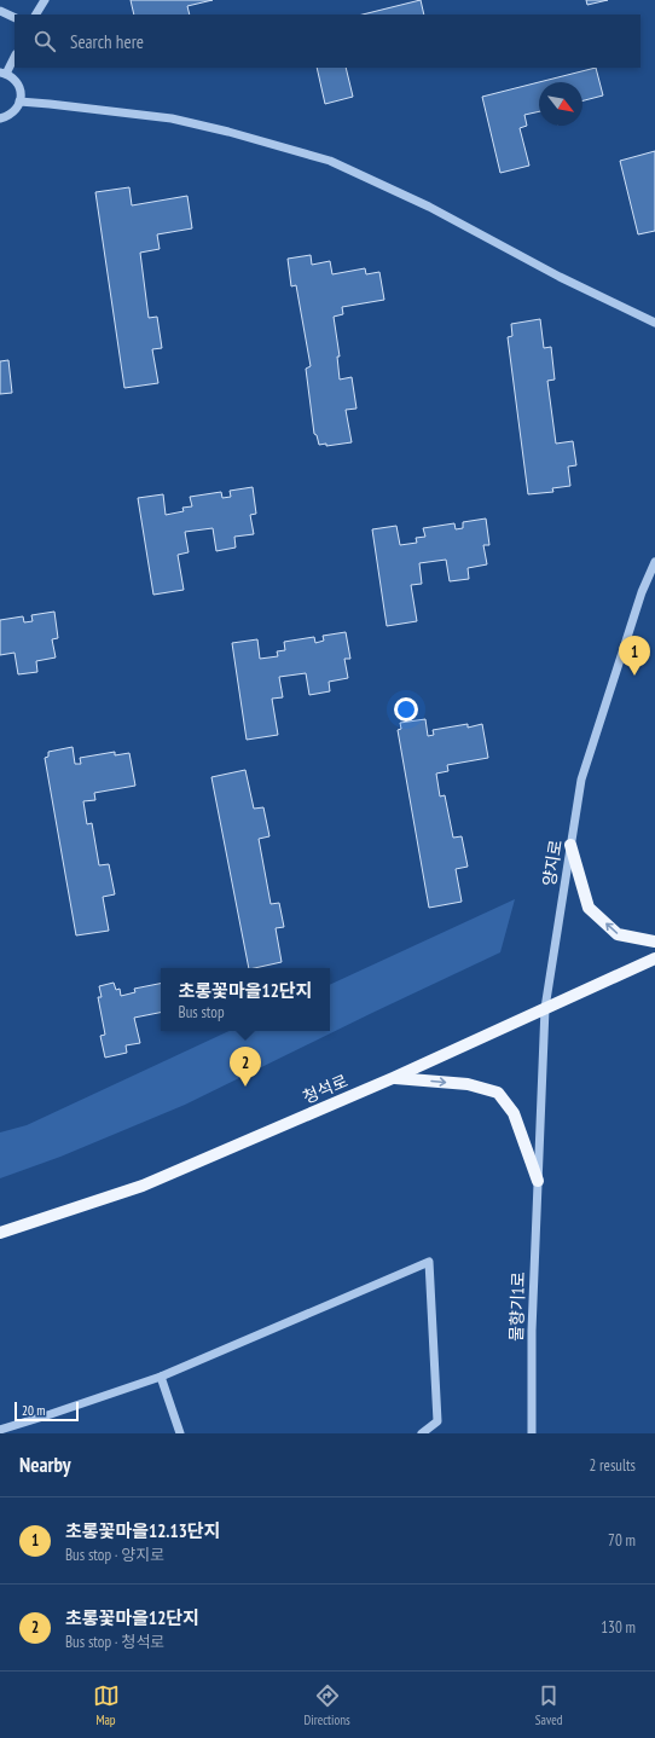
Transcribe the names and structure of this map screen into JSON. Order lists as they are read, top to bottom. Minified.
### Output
{"streets":{"main road":["청석로"],"street":["양지로","물향기1로"]},"crossings":[["양지로","청석로"],["양지로","물향기1로"]],"scale_bar":"20 m","north":"bottom right","page":{"search":"Search here","pins":["1","2"],"popup":["초롱꽃마을12단지","Bus stop"],"scale":"20 m","heading":["Nearby","2 results"],"list":[{"mark":"1","name":"초롱꽃마을12.13단지","note":"Bus stop · 양지로","value":"70 m"},{"mark":"2","name":"초롱꽃마을12단지","note":"Bus stop · 청석로","value":"130 m"}],"nav":["Map","Directions","Saved"]}}
